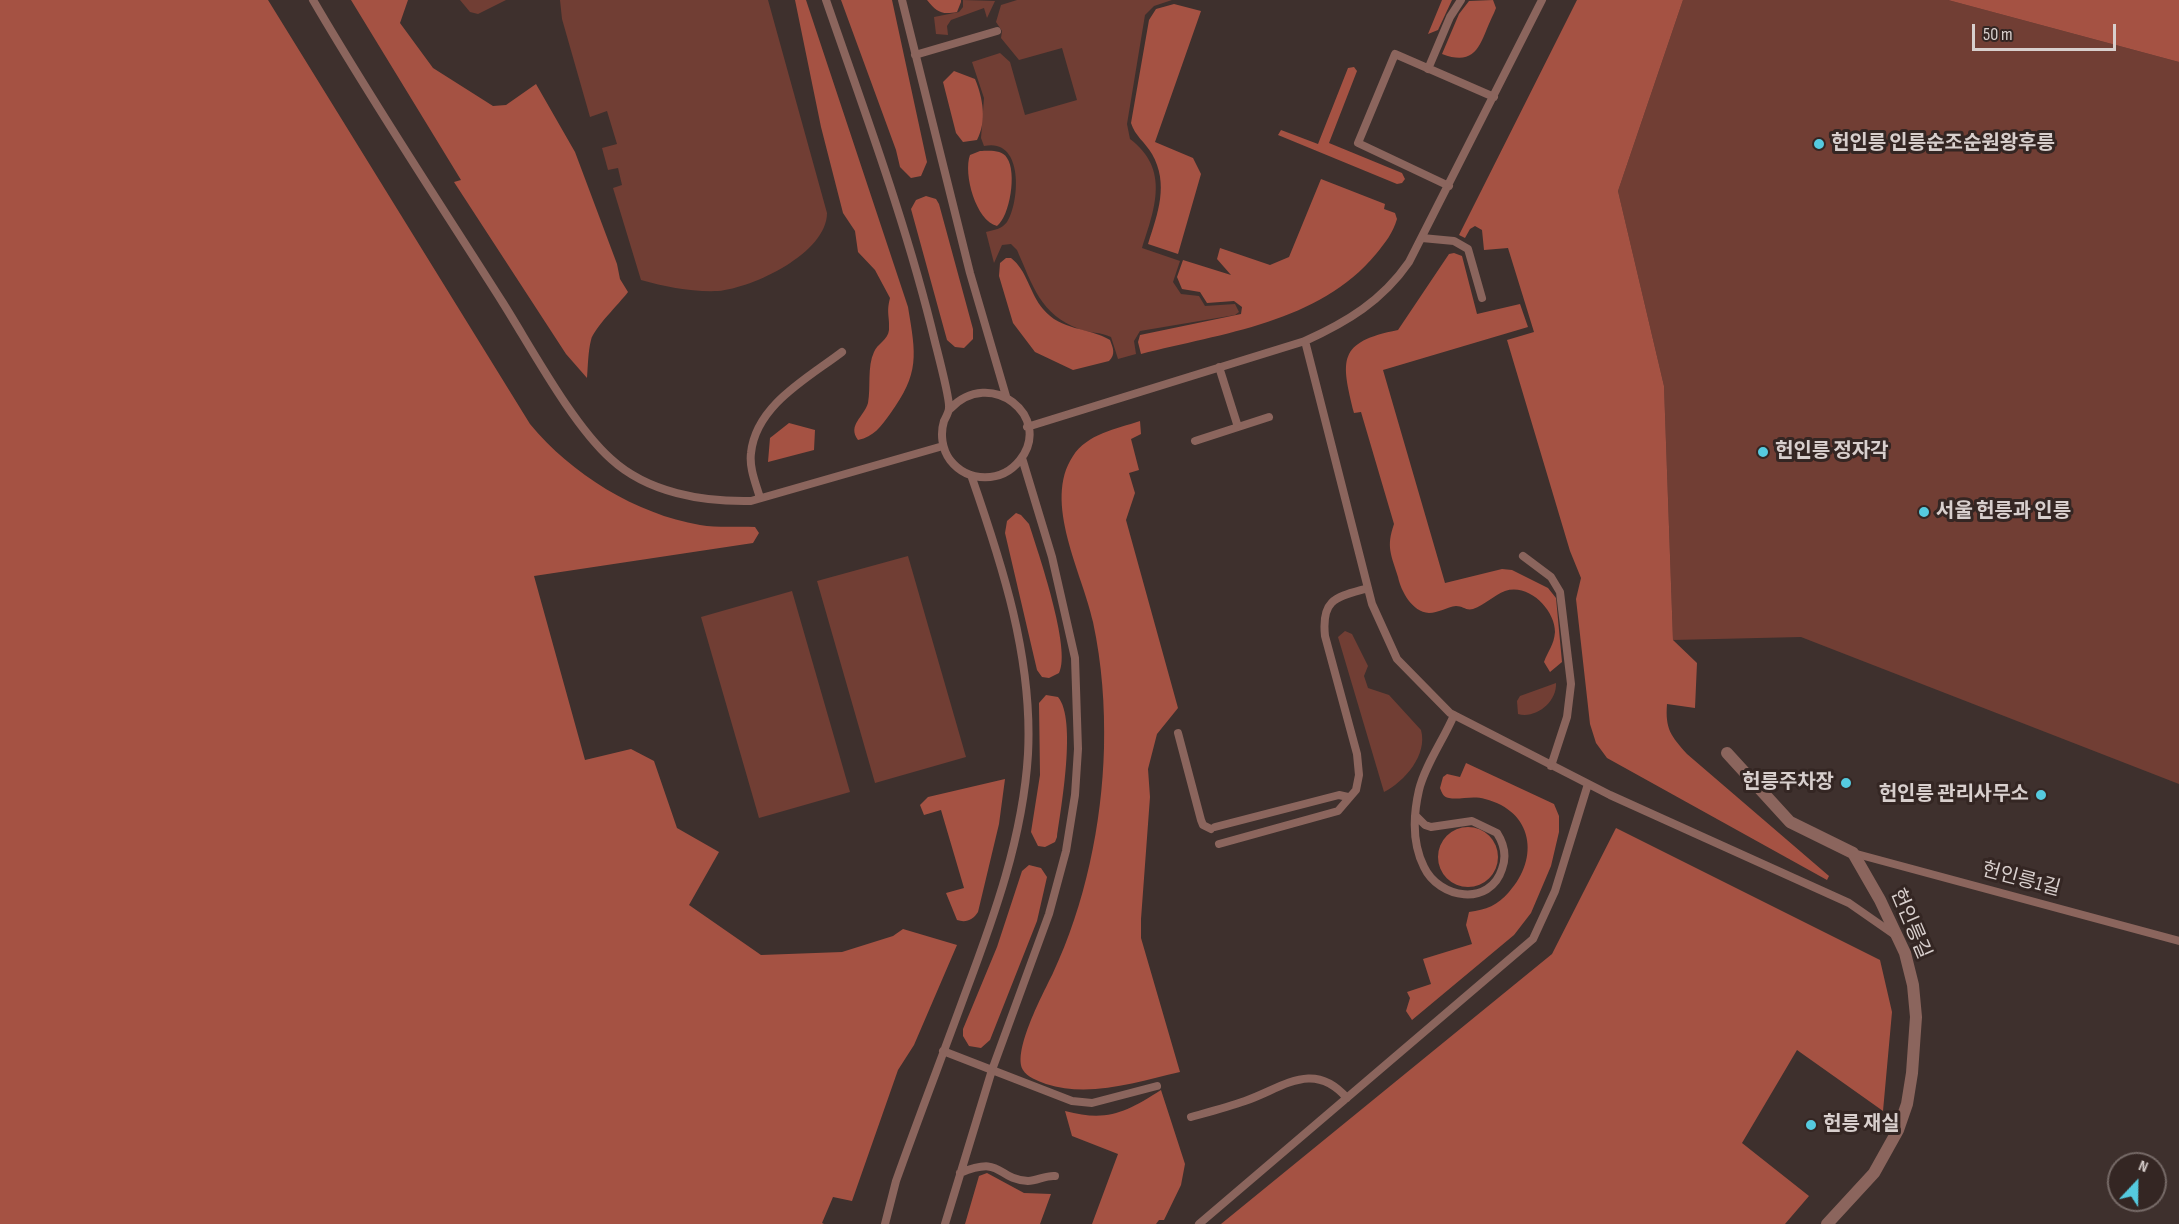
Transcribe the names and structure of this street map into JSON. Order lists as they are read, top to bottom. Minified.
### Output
{"streets":{"street":["헌인릉길"],"lane":["헌인릉1길"]},"crossings":[["헌인릉1길","헌인릉길"]],"places":["헌인릉 인릉순조순원왕후릉","헌인릉 정자각","서울 헌릉과 인릉","헌릉주차장","헌인릉 관리사무소","헌릉 재실"],"scale_bar":"50 m","north":"top"}
